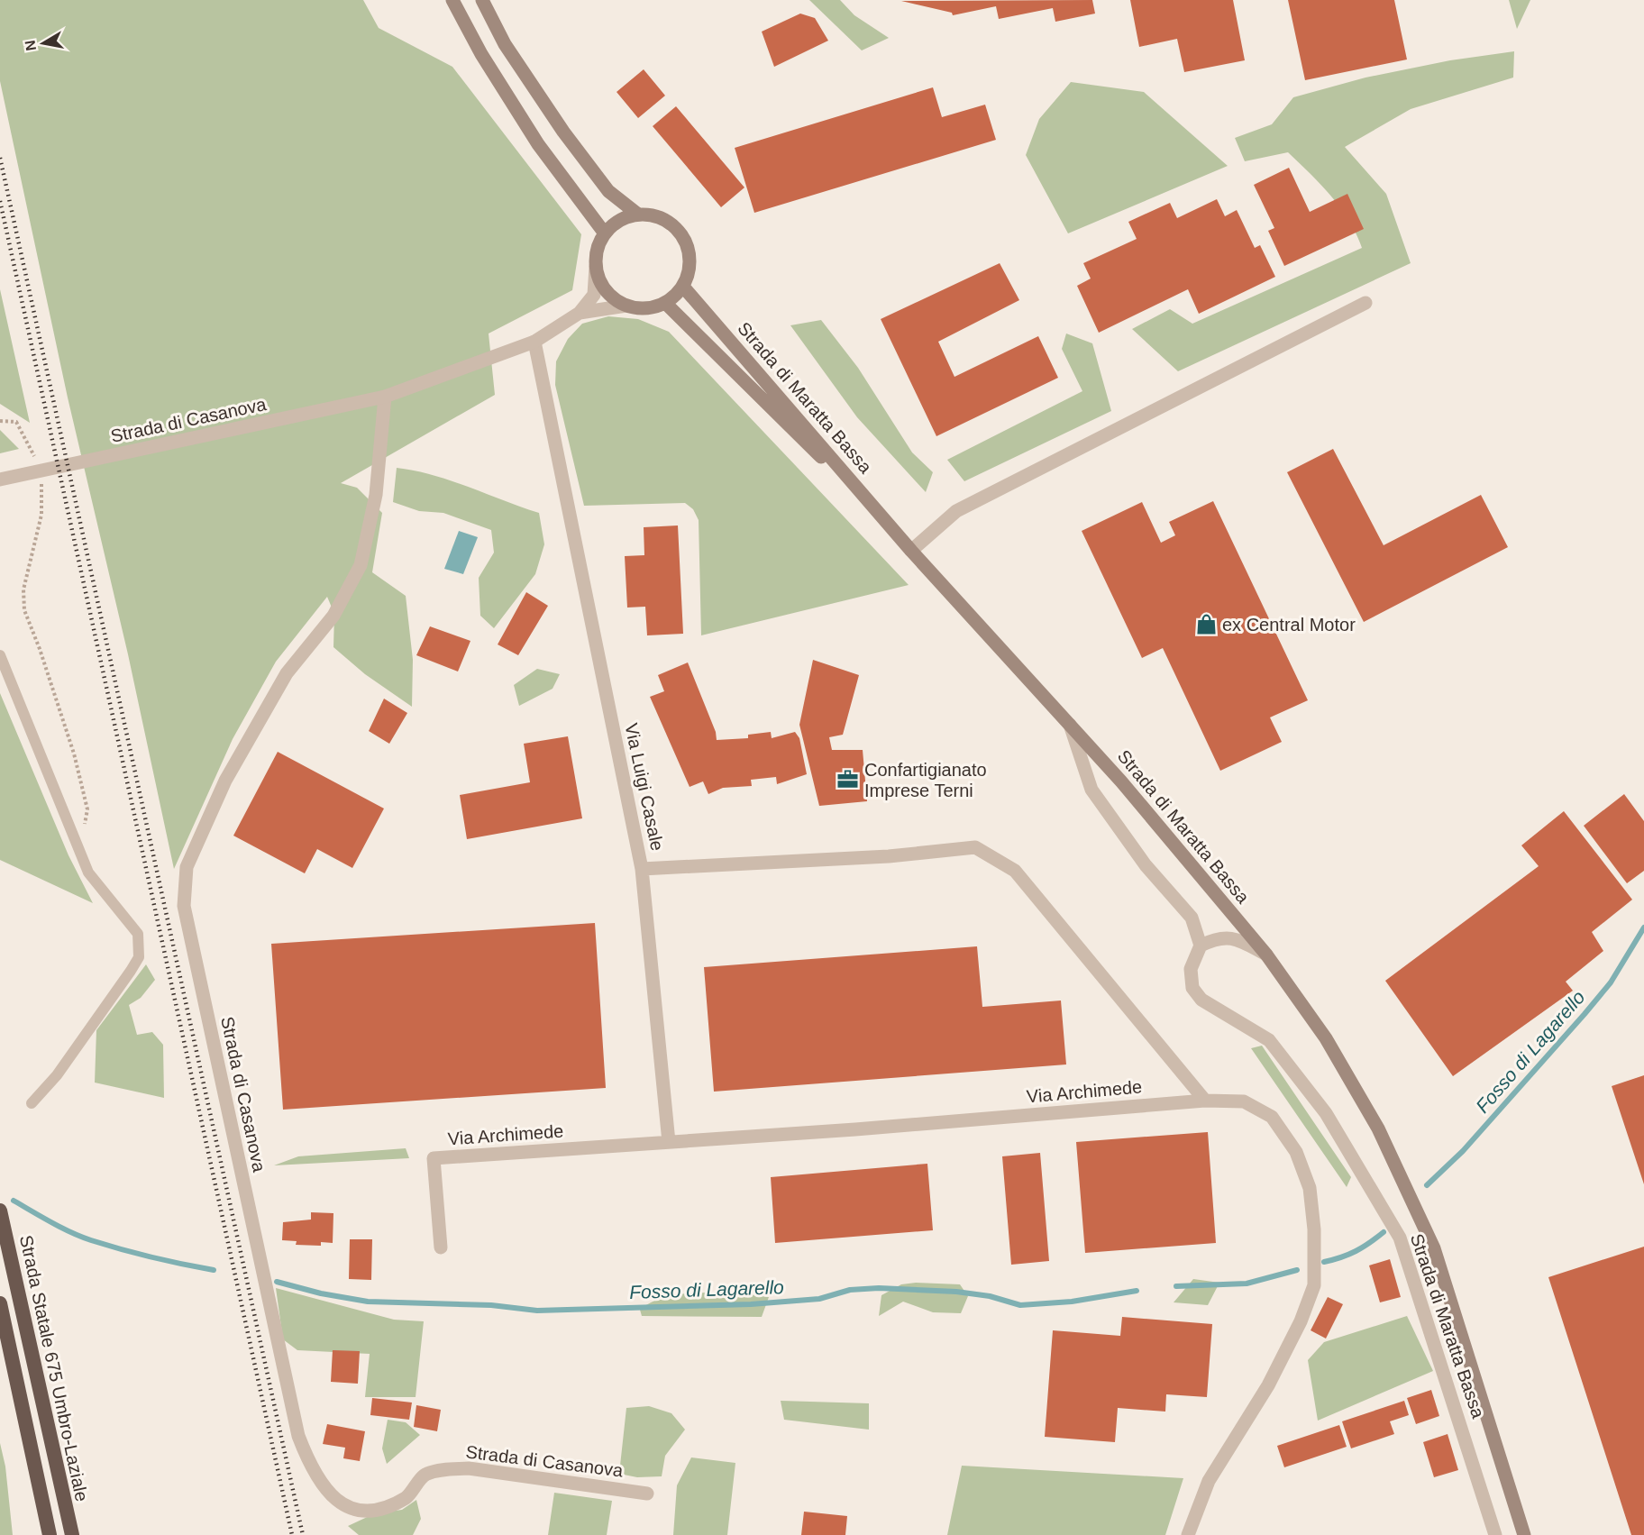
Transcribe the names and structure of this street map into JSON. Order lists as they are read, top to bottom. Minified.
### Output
{"streets":{"highway":["Strada Statale 675 Umbro-Laziale"],"main road":["Strada di Maratta Bassa"],"street":["Strada di Casanova","Via Luigi Casale","Via Archimede"]},"crossings":[["Strada di Maratta Bassa","Strada di Casanova"],["Strada di Casanova","Via Luigi Casale"],["Via Luigi Casale","Via Archimede"]],"water":["Fosso di Lagarello"],"places":{"shop":["ex Central Motor"],"office":["Confartigianato Imprese Terni"]},"north":"left"}
